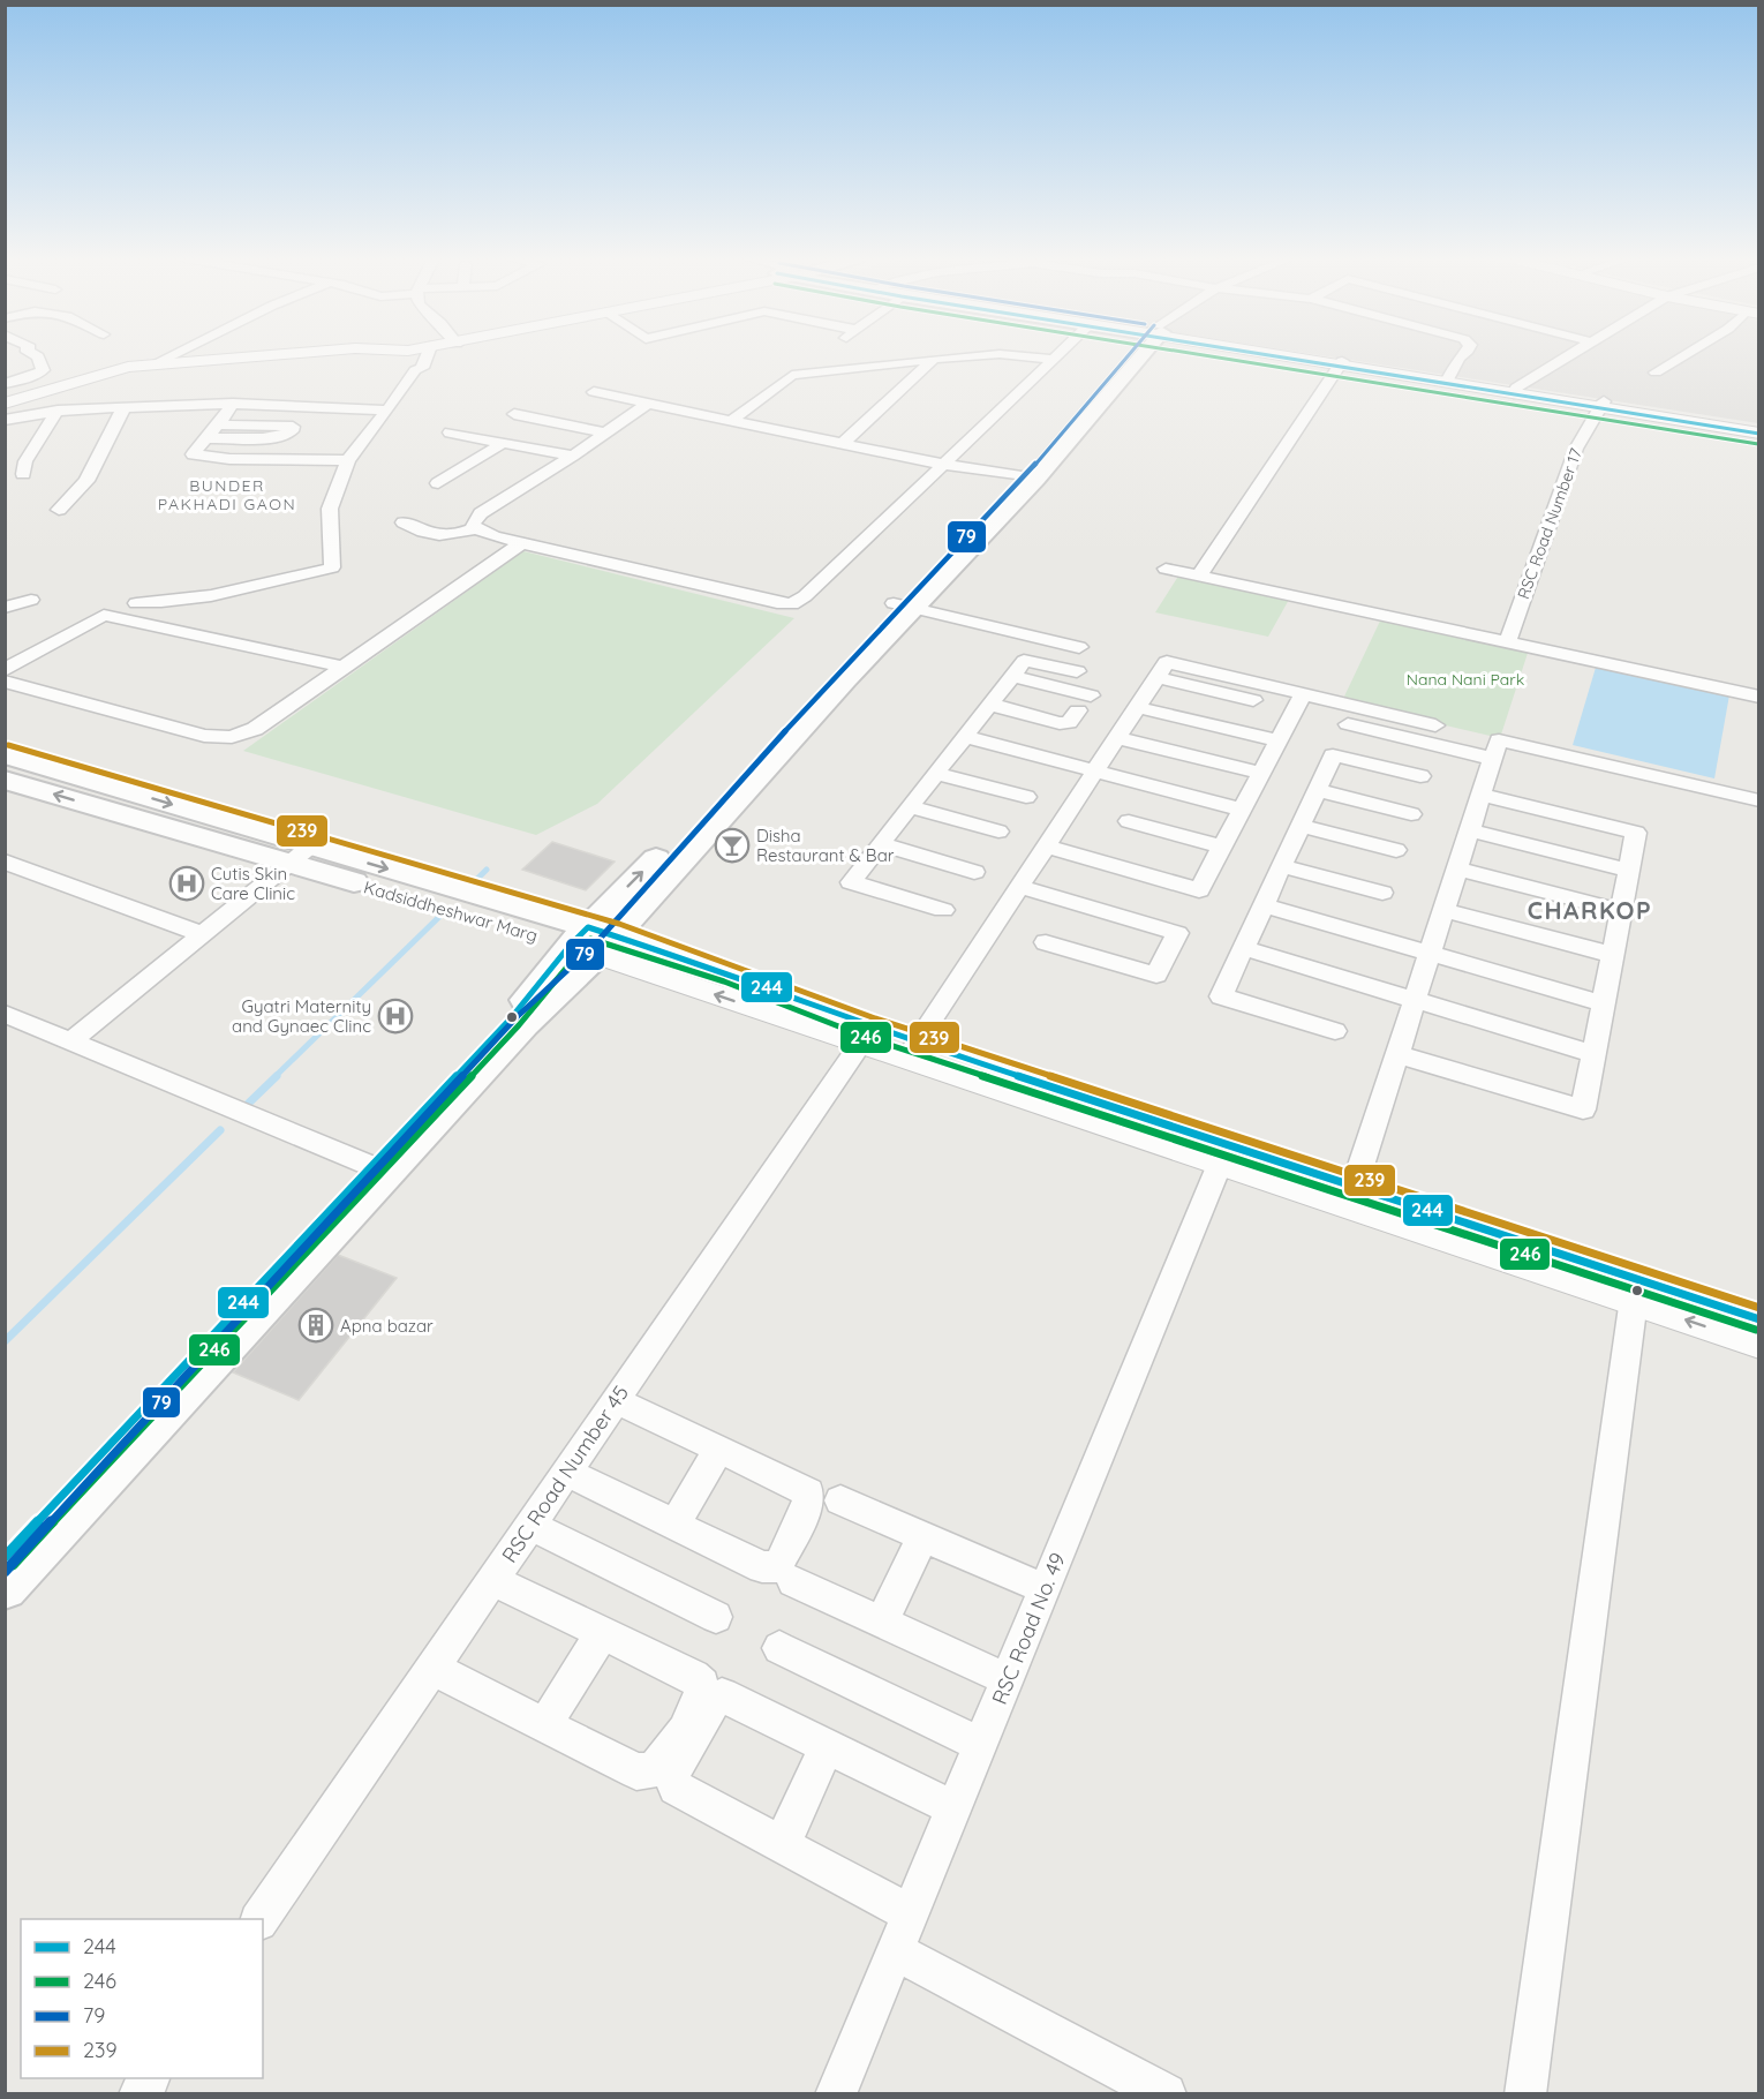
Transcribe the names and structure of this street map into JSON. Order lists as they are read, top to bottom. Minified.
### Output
{"streets":{"main road":["Kadsiddheshwar Marg"],"street":["RSC Road Number 17","RSC Road Number 45","RSC Road No. 49"]},"crossings":[["Kadsiddheshwar Marg","RSC Road Number 45"],["Kadsiddheshwar Marg","RSC Road No. 49"]],"districts":["BUNDER PAKHADI GAON","CHARKOP"],"parks":["Nana Nani Park"],"places":{"bar":["Disha Restaurant & Bar"],"hospital":["Cutis Skin Care Clinic","Gyatri Maternity and Gynaec Clinc"],"building":["Apna bazar"]},"lines":["transit line 244","transit line 246","transit line 79","transit line 239"],"legend":["244","246","79","239"]}
